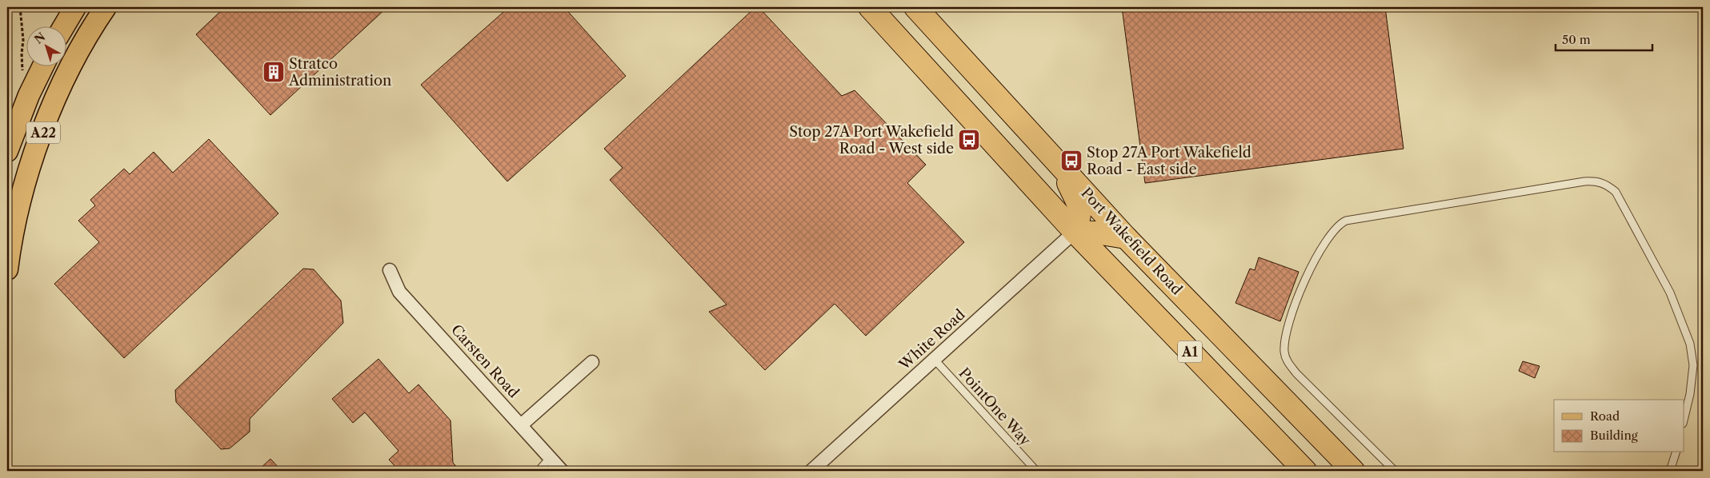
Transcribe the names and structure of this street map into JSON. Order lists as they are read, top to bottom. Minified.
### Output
{"streets":{"highway":["Port Wakefield Road","A1"],"main road":["A22"],"street":["White Road","Carsten Road"],"lane":["PointOne Way"]},"crossings":[["White Road","A1"],["White Road","PointOne Way"]],"places":{"building":["Stratco Administration"],"bus stop":["Stop 27A Port Wakefield Road - West side","Stop 27A Port Wakefield Road - East side"]},"legend":["Road","Building"],"scale_bar":"50 m","north":"top left"}
